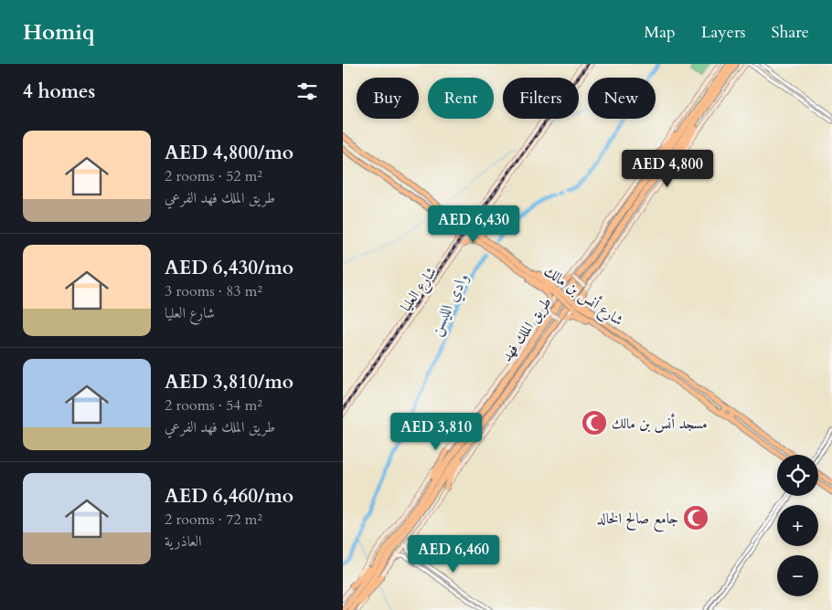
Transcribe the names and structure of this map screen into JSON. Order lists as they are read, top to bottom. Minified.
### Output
{"streets":{"highway":["طريق الملك فهد"],"main road":["شارع العليا","شارع أنس بن مالك"]},"crossings":[["شارع العليا","شارع أنس بن مالك"]],"water":["وادي الليسن"],"places":{"mosque":["مسجد أنس بن مالك","جامع صالح الخالد"]},"page":{"header":"Homiq","nav":["Map","Layers","Share"],"heading":"4 homes","chip":["Buy","Rent","Filters","New"],"list":[{"name":"AED 4,800/mo","note":"2 rooms · 52 m² · طريق الملك فهد الفرعي"},{"name":"AED 6,430/mo","note":"3 rooms · 83 m² · شارع العليا"},{"name":"AED 3,810/mo","note":"2 rooms · 54 m² · طريق الملك فهد الفرعي"},{"name":"AED 6,460/mo","note":"2 rooms · 72 m² · العاذرية"}],"price":["AED 4,800","AED 6,430","AED 3,810","AED 6,460"],"map_buttons":["+","−"]}}
